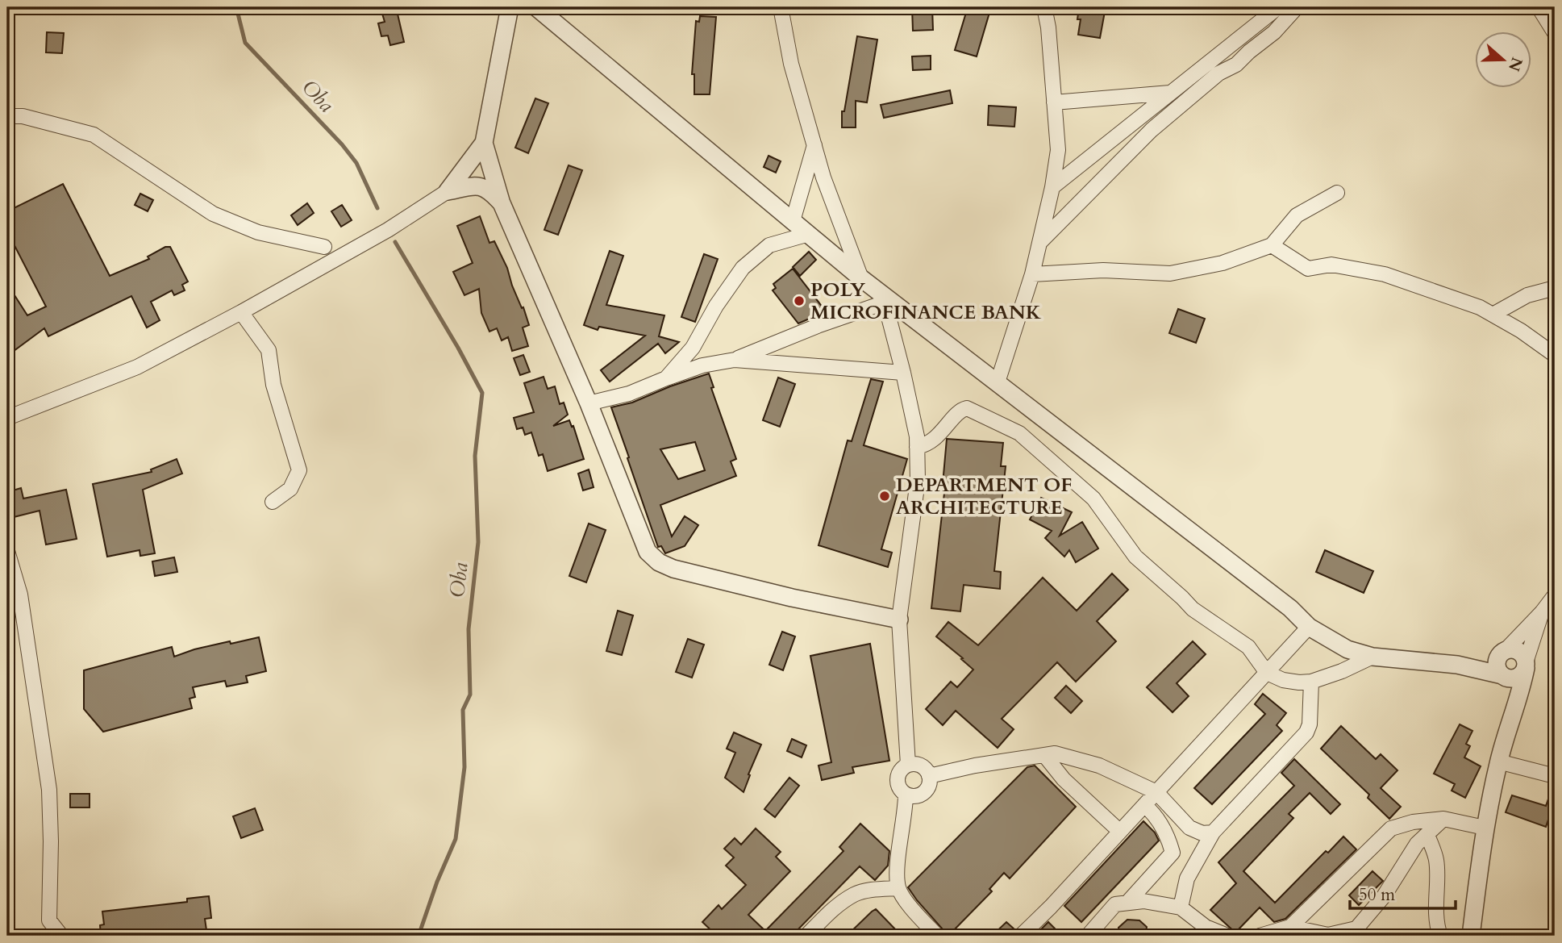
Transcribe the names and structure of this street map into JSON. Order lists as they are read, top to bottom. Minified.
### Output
{"water":["Oba"],"places":["POLY MICROFINANCE BANK","DEPARTMENT OF ARCHITECTURE"],"scale_bar":"50 m","north":"right"}
